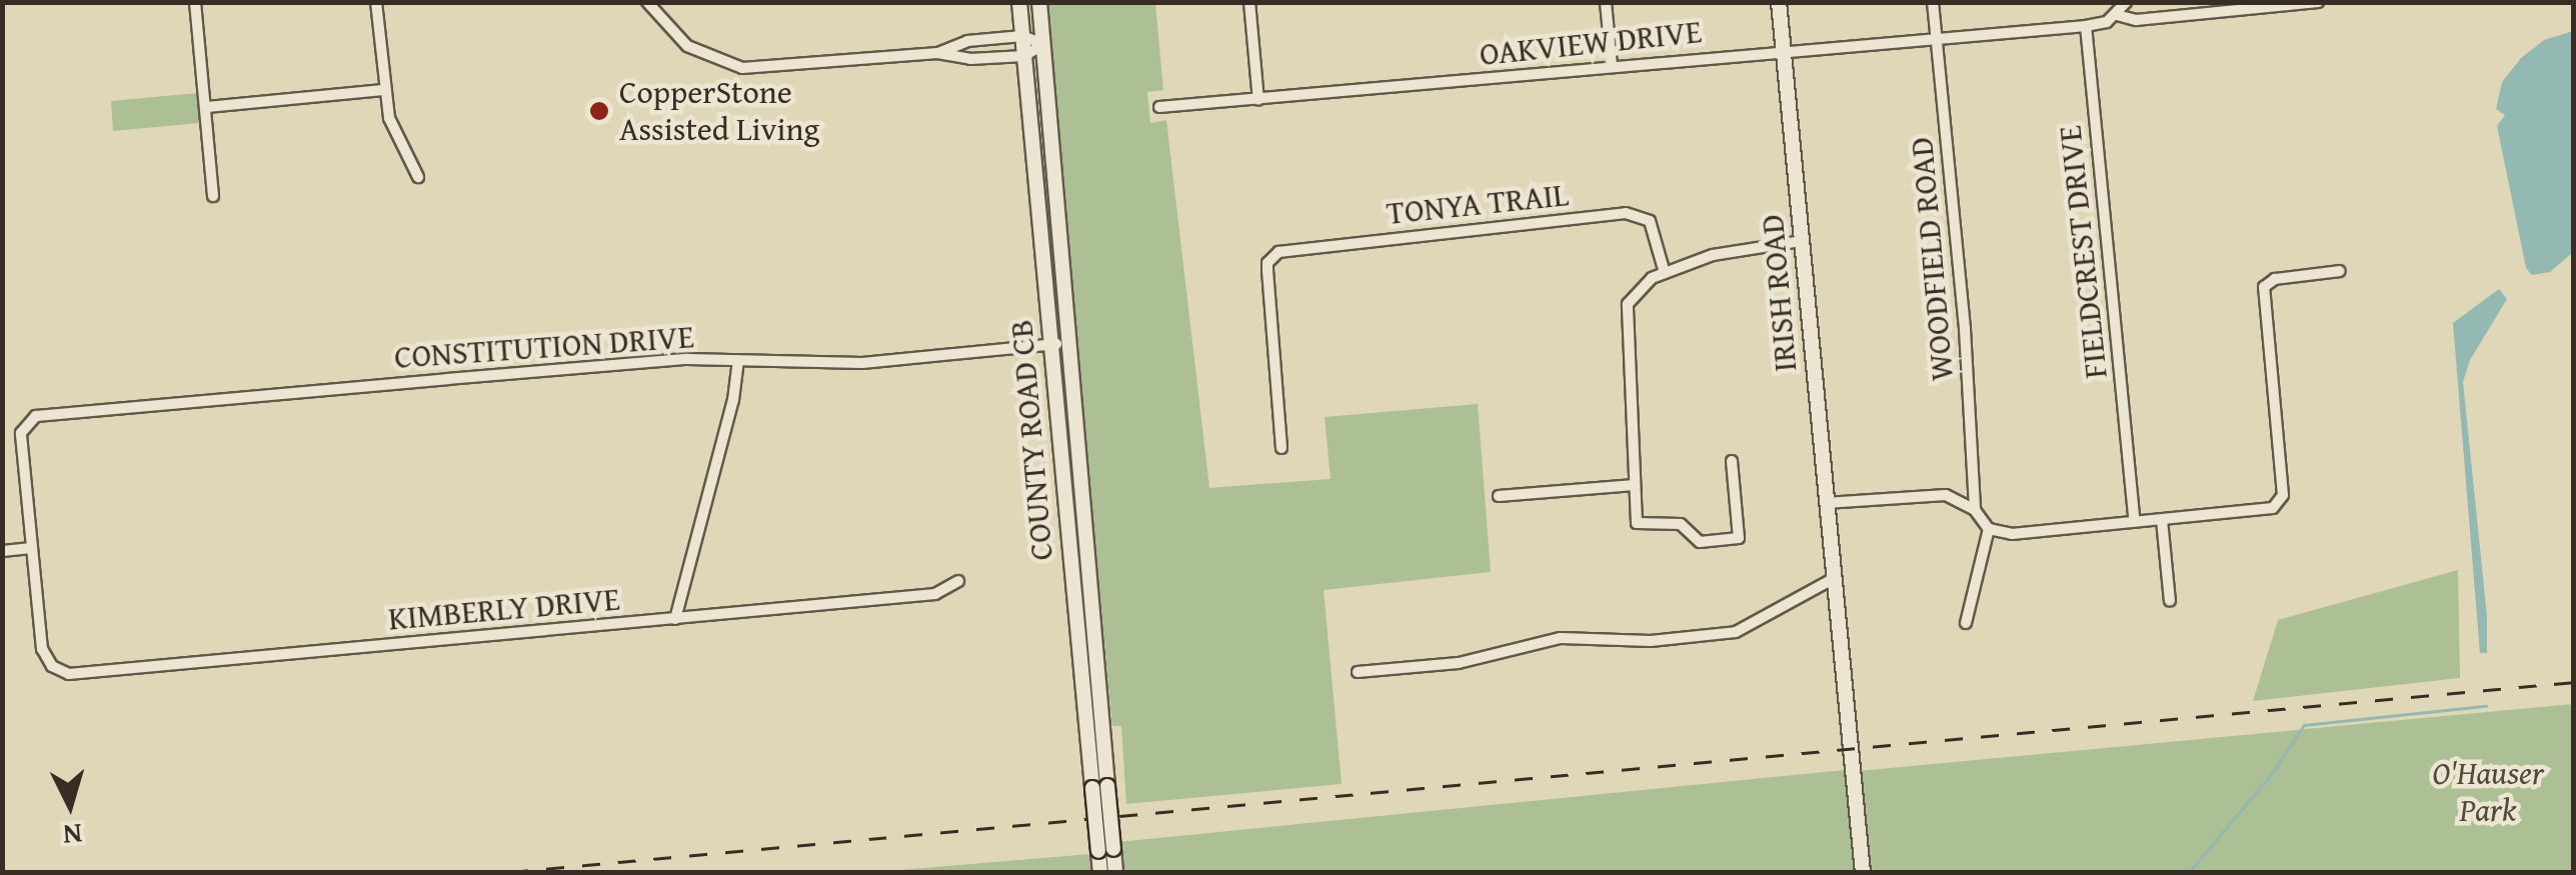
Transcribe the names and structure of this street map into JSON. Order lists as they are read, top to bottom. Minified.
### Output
{"streets":{"main road":["IRISH ROAD","COUNTY ROAD CB"],"street":["OAKVIEW DRIVE","TONYA TRAIL","FIELDCREST DRIVE","WOODFIELD ROAD","CONSTITUTION DRIVE","KIMBERLY DRIVE"]},"crossings":[["OAKVIEW DRIVE","FIELDCREST DRIVE"],["OAKVIEW DRIVE","WOODFIELD ROAD"],["OAKVIEW DRIVE","IRISH ROAD"],["CONSTITUTION DRIVE","COUNTY ROAD CB"],["CONSTITUTION DRIVE","KIMBERLY DRIVE"]],"parks":["O'Hauser Park"],"places":["CopperStone Assisted Living"],"north":"bottom"}
